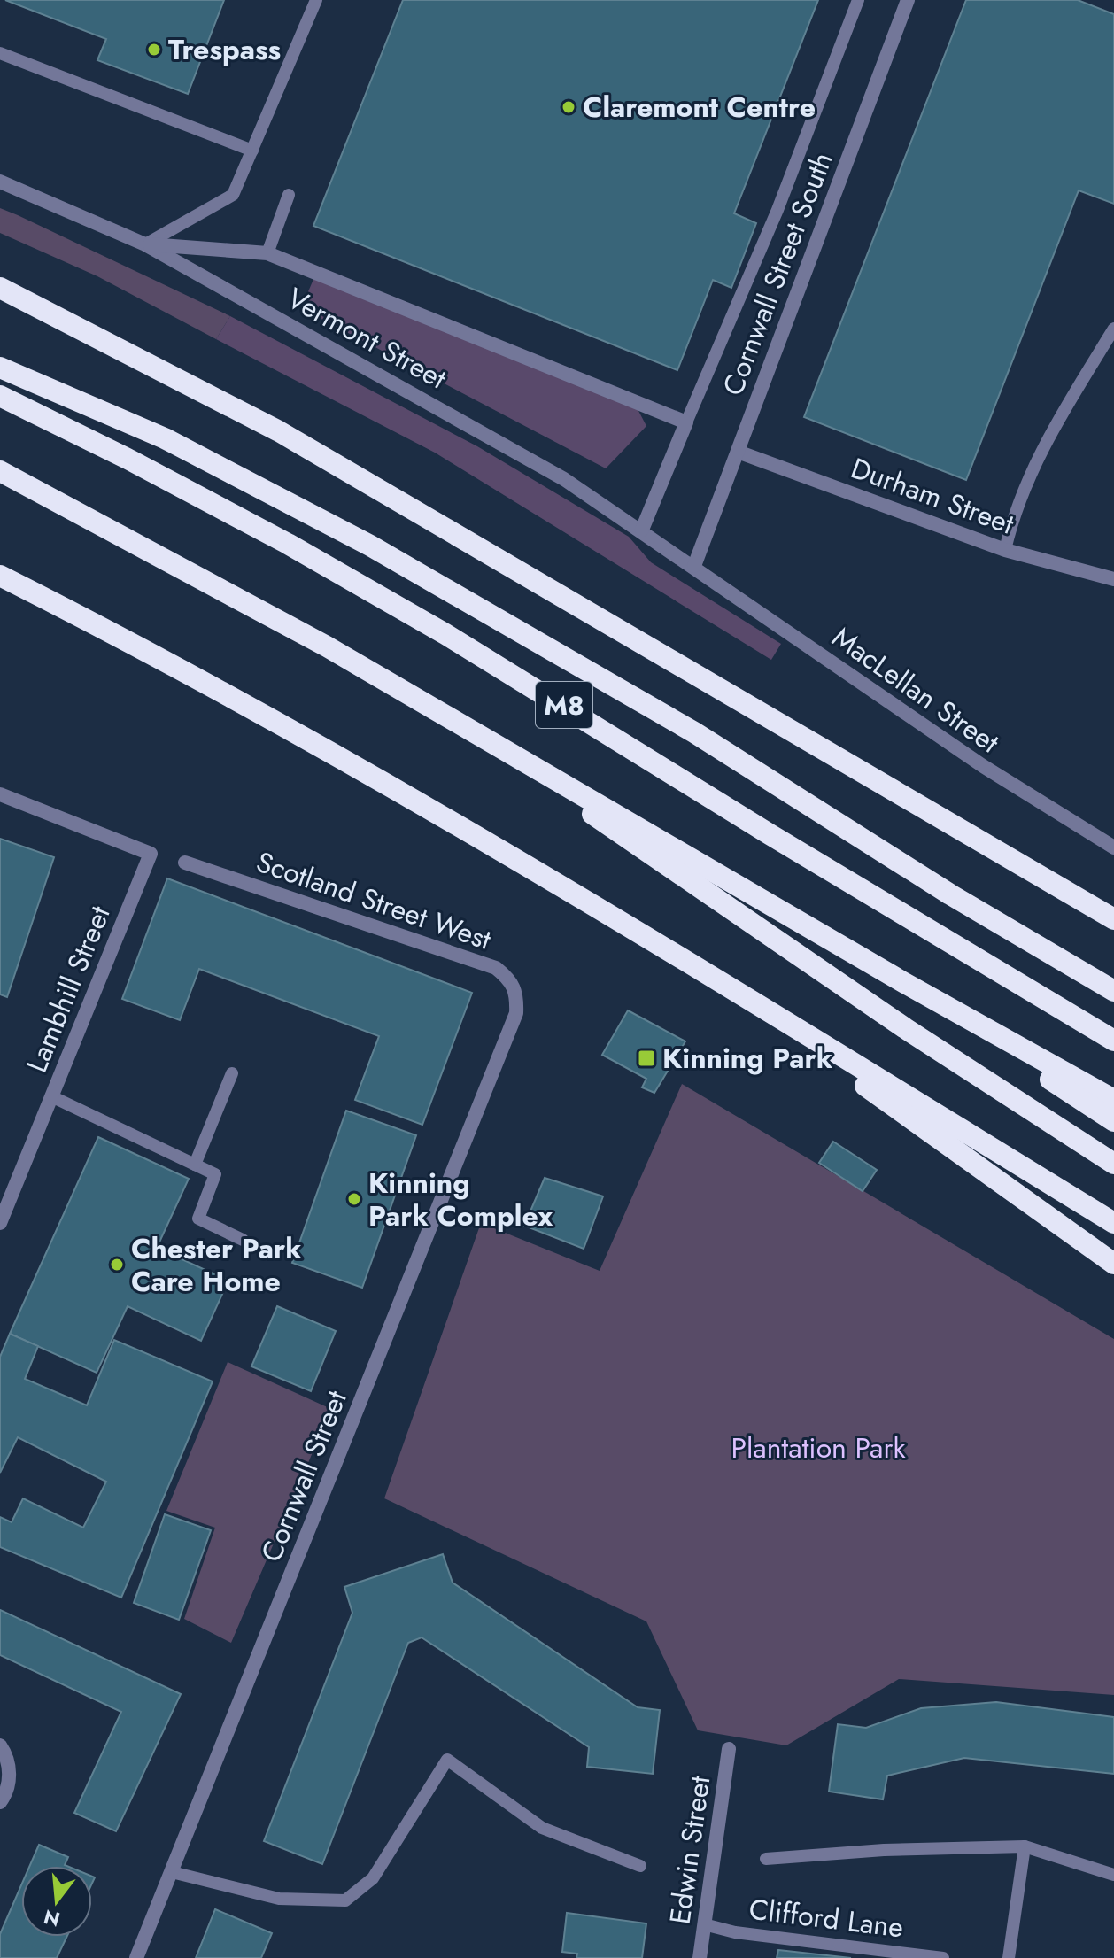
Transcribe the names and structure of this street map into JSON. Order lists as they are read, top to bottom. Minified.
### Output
{"streets":{"highway":["M8"],"street":["Cornwall Street South","Vermont Street","Durham Street","MacLellan Street","Scotland Street West","Lambhill Street","Cornwall Street","Edwin Street"],"lane":["Clifford Lane"]},"crossings":[["Cornwall Street South","Vermont Street"],["Cornwall Street South","Durham Street"],["Cornwall Street South","MacLellan Street"],["Vermont Street","MacLellan Street"],["Scotland Street West","Cornwall Street"],["Edwin Street","Clifford Lane"]],"parks":["Plantation Park"],"places":{"other":["Trespass","Claremont Centre","Kinning Park Complex","Chester Park Care Home"],"transit":["Kinning Park"]},"north":"bottom"}
